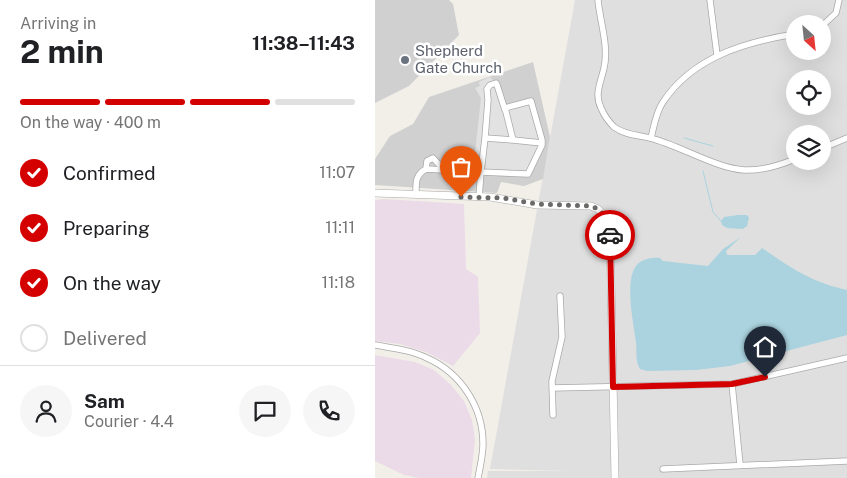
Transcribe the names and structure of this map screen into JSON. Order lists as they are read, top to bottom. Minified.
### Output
{"places":["Shepherd Gate Church"],"north":"bottom right","page":{"heading":["2 min","Arriving in","11:38–11:43"],"panel":["Sam","Courier · 4.4"],"bar":"On the way · 400 m","list":[["Confirmed","11:07"],["Preparing","11:11"],["On the way","11:18"],"Delivered"]}}
